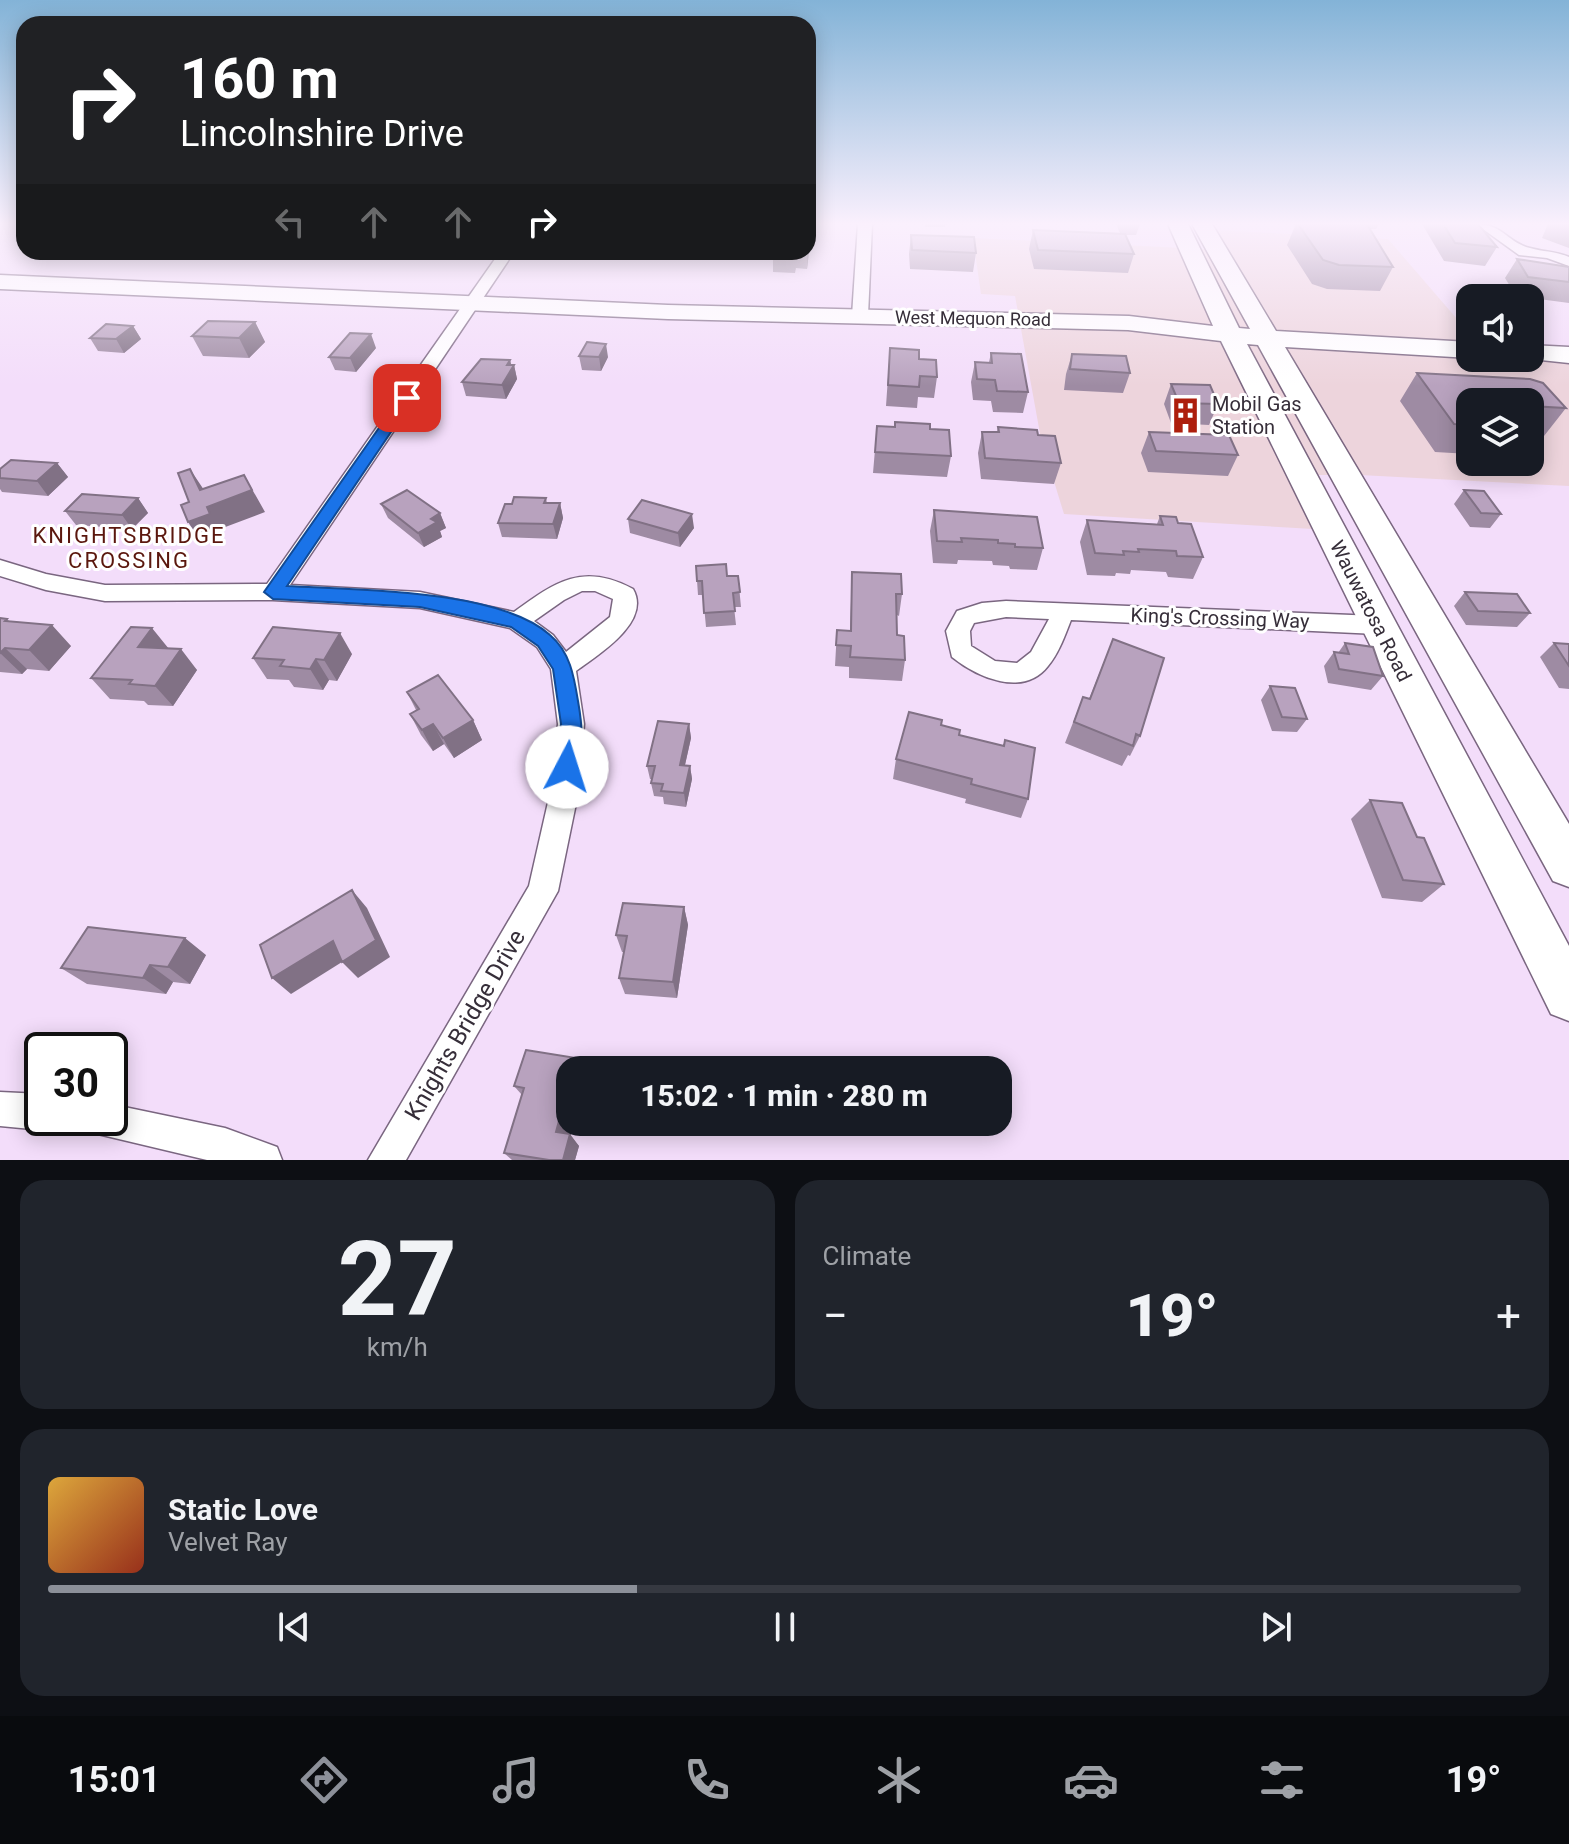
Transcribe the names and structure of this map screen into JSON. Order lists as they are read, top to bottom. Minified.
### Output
{"streets":{"main road":["West Mequon Road","Wauwatosa Road"],"street":["King's Crossing Way","Knights Bridge Drive"]},"crossings":[["West Mequon Road","Wauwatosa Road"],["Wauwatosa Road","King's Crossing Way"]],"districts":["KNIGHTSBRIDGE CROSSING"],"places":{"building":["Mobil Gas Station"]},"page":{"turn":["160 m","Lincolnshire Drive"],"limit":"30","trip":"15:02 · 1 min · 280 m","tile":[["27","km/h"],"Climate"],"heat":["−","19°","+"],"song":["Static Love","Velvet Ray"],"tabs":["15:01","19°"]}}
